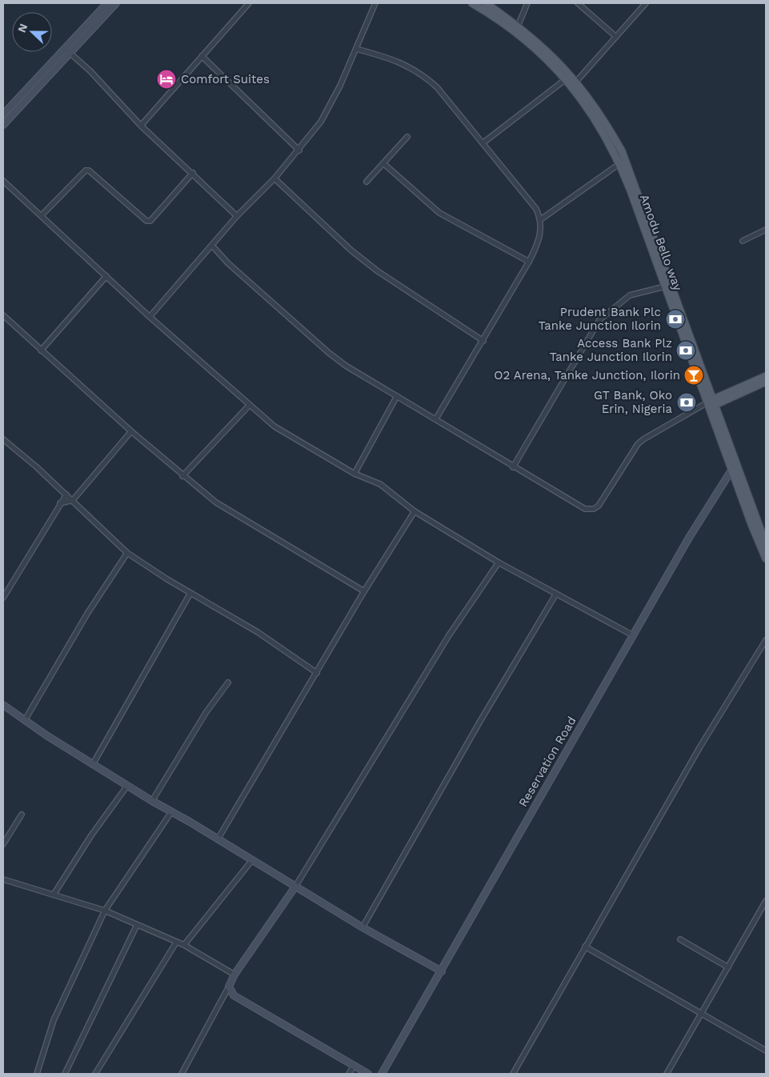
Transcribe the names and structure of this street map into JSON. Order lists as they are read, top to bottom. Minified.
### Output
{"streets":{"main road":["Amodu Bello way"],"street":["Reservation Road"]},"crossings":[["Amodu Bello way","Reservation Road"]],"places":{"hotel":["Comfort Suites"],"bank":["Prudent Bank Plc Tanke Junction Ilorin","Access Bank Plz Tanke Junction Ilorin","GT Bank, Oko Erin, Nigeria"],"bar":["O2 Arena, Tanke Junction, Ilorin"]},"north":"left"}
